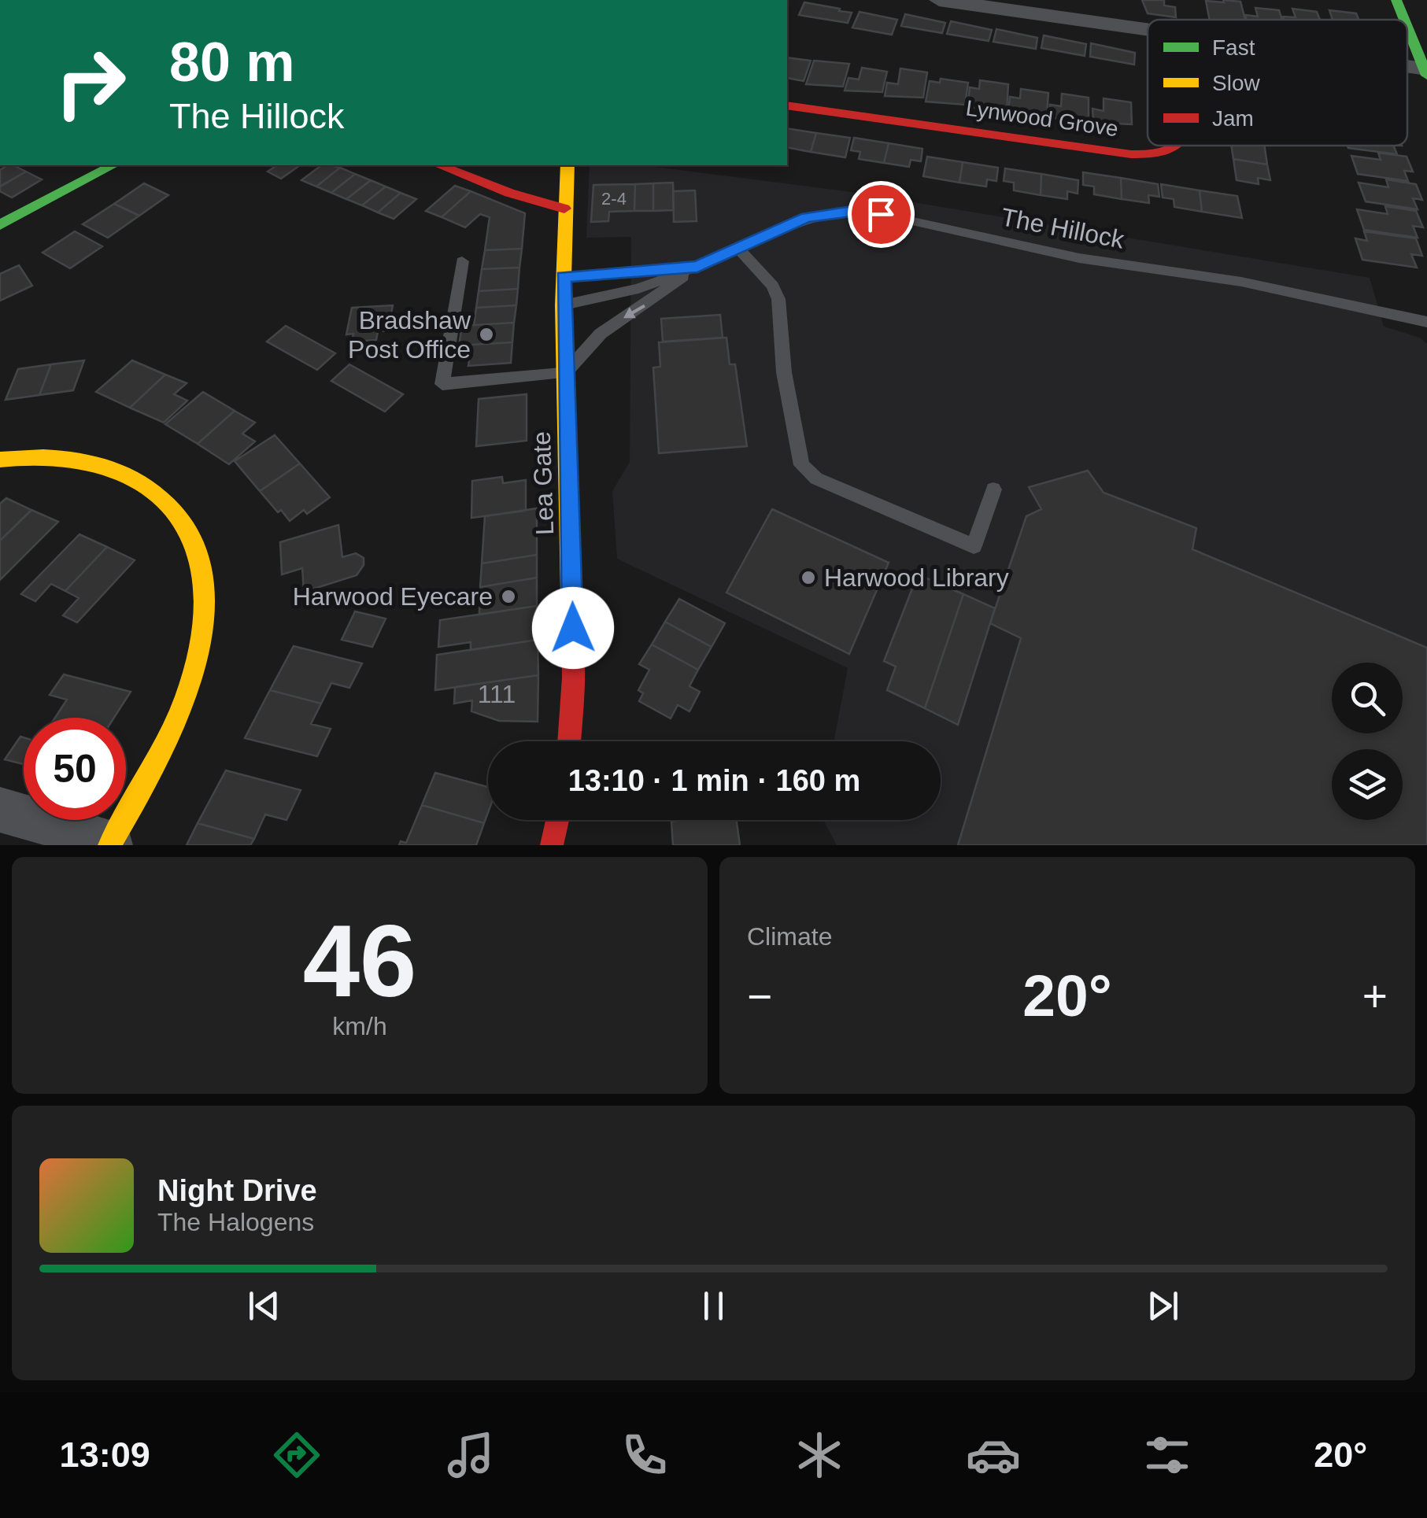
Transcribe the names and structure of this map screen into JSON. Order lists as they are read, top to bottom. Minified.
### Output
{"streets":{"street":["Lynwood Grove","Lea Gate"],"lane":["The Hillock"]},"crossings":[["The Hillock","Lea Gate"]],"places":["Bradshaw Post Office","Harwood Library","Harwood Eyecare"],"house_numbers":["2-4","111"],"legend":["Fast","Slow","Jam"],"page":{"turn":["80 m","The Hillock"],"limit":"50","trip":"13:10 · 1 min · 160 m","tile":[["46","km/h"],"Climate"],"heat":["−","20°","+"],"song":["Night Drive","The Halogens"],"tabs":["13:09","20°"]}}
